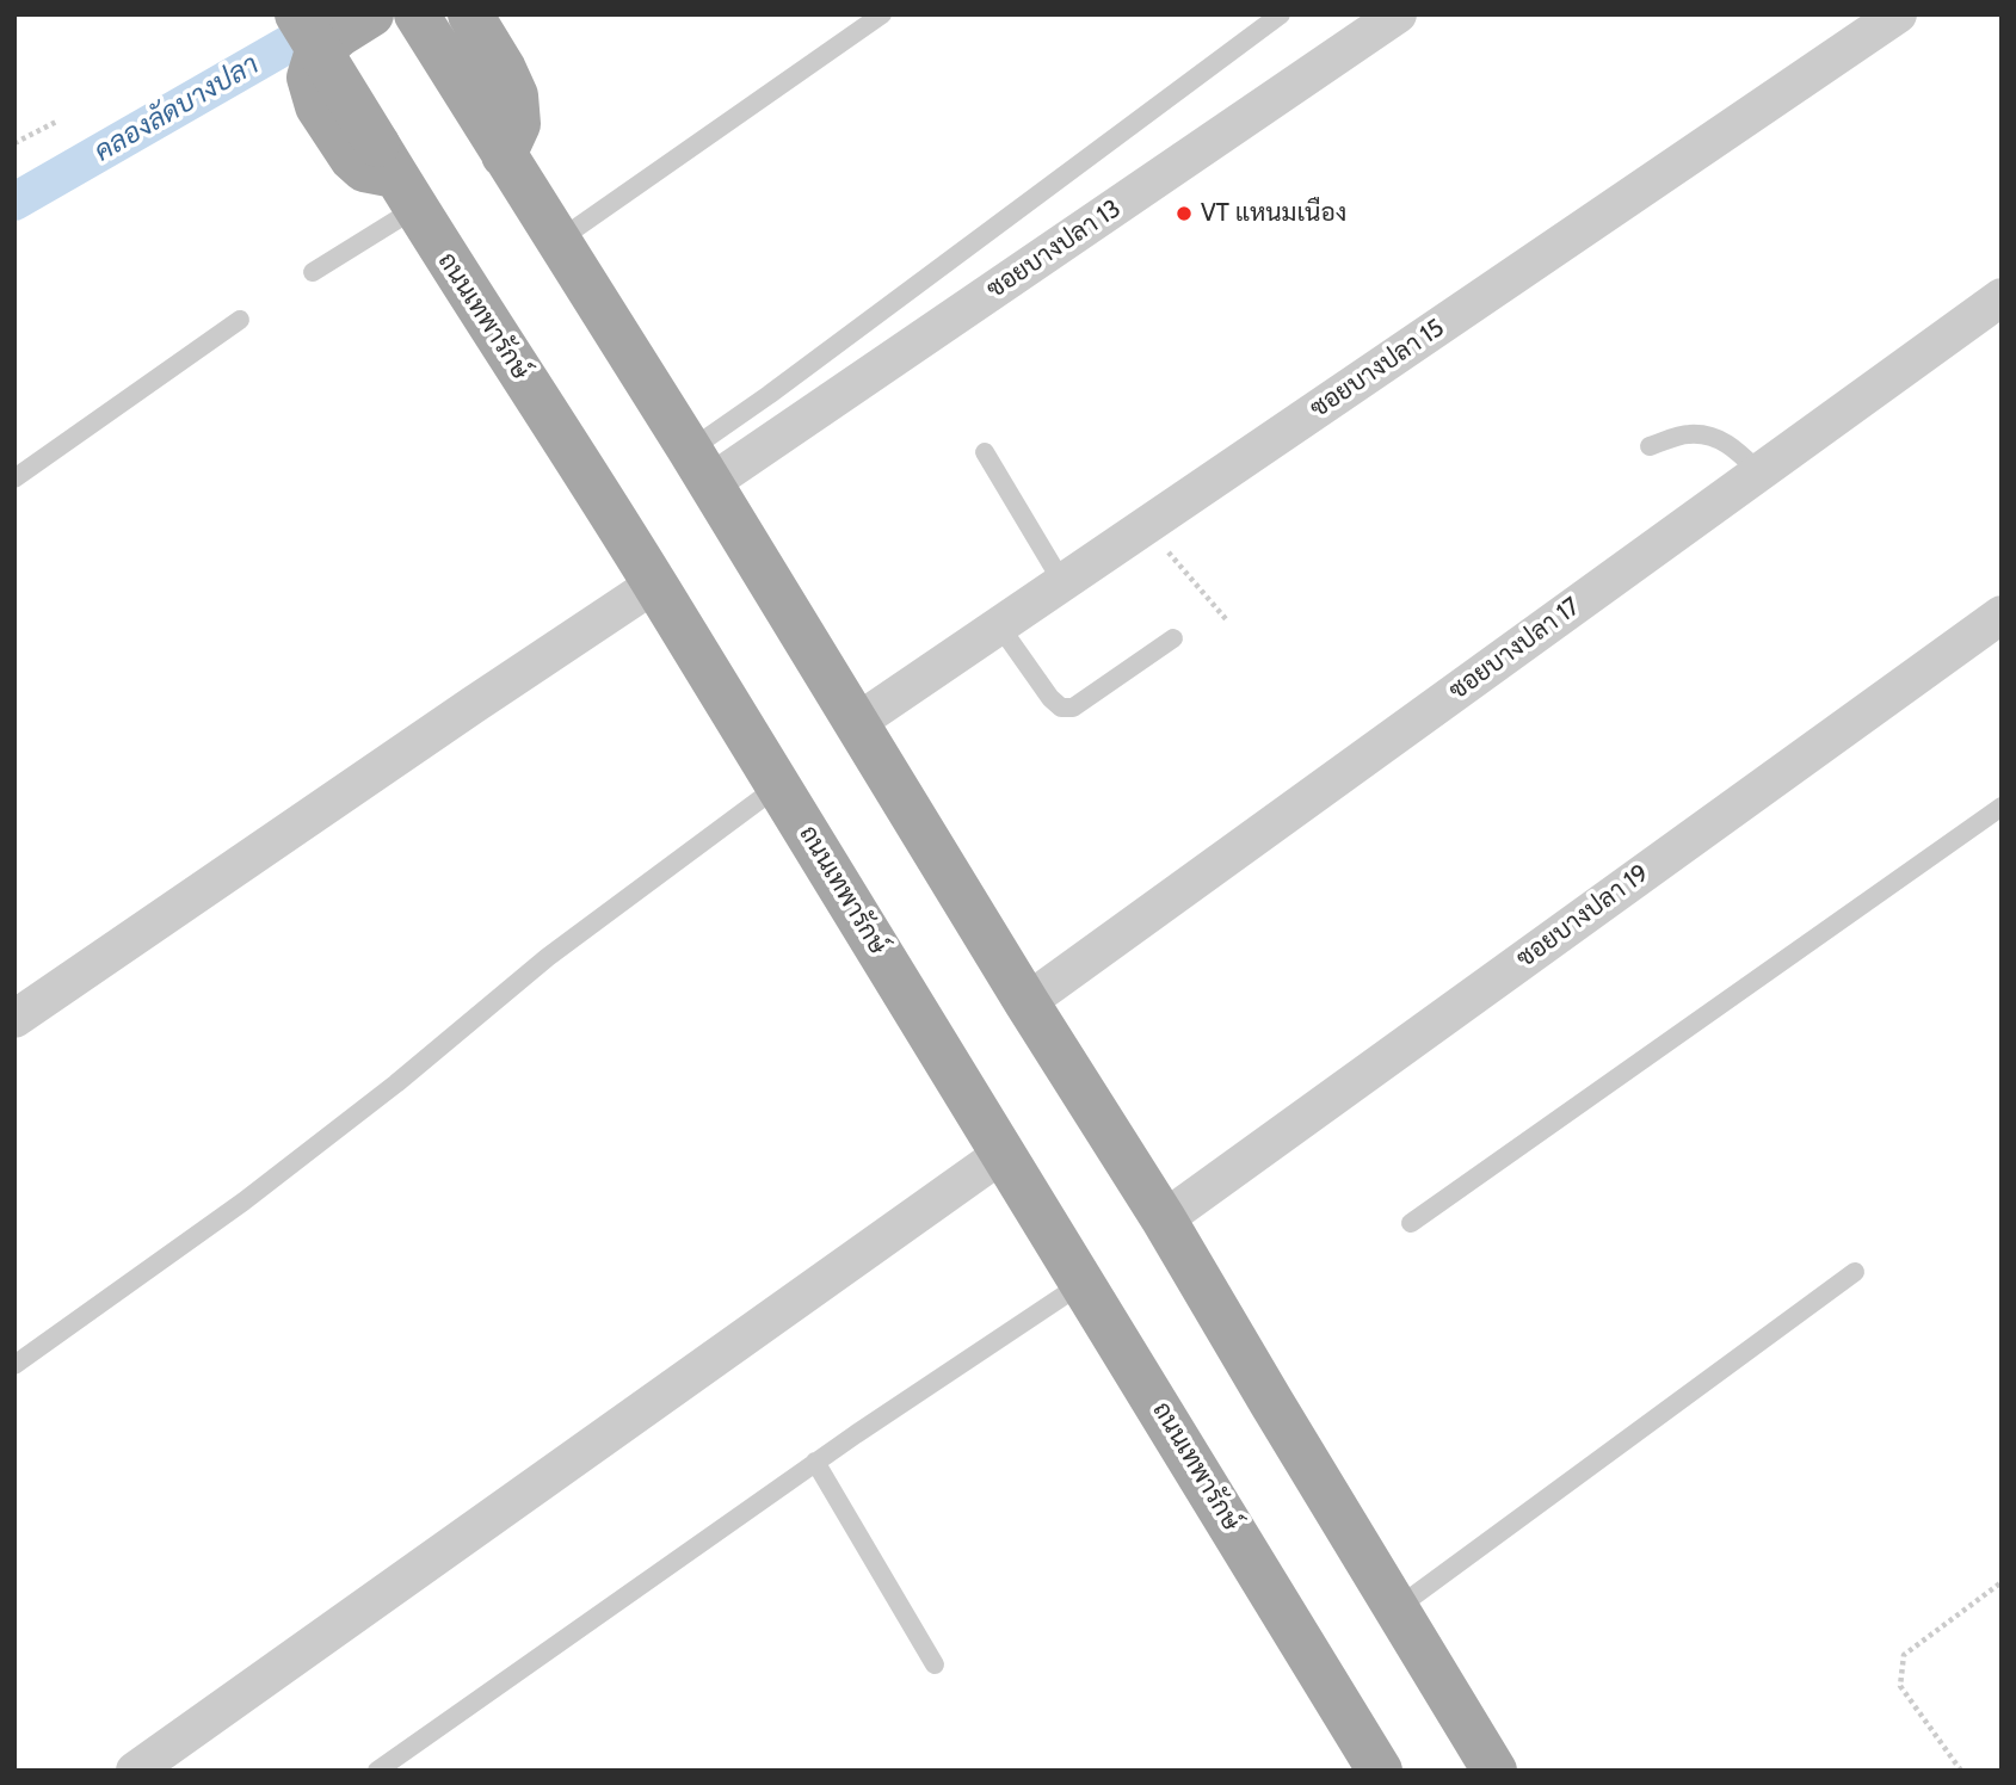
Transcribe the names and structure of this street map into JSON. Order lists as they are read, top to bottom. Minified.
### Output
{"streets":{"main road":["ถนนเทพารักษ์"],"street":["ซอยบางปลา 13","ซอยบางปลา 15","ซอยบางปลา 17","ซอยบางปลา 19"]},"water":["คลองลัดบางปลา"],"places":["VT แหนมเนือง"]}
